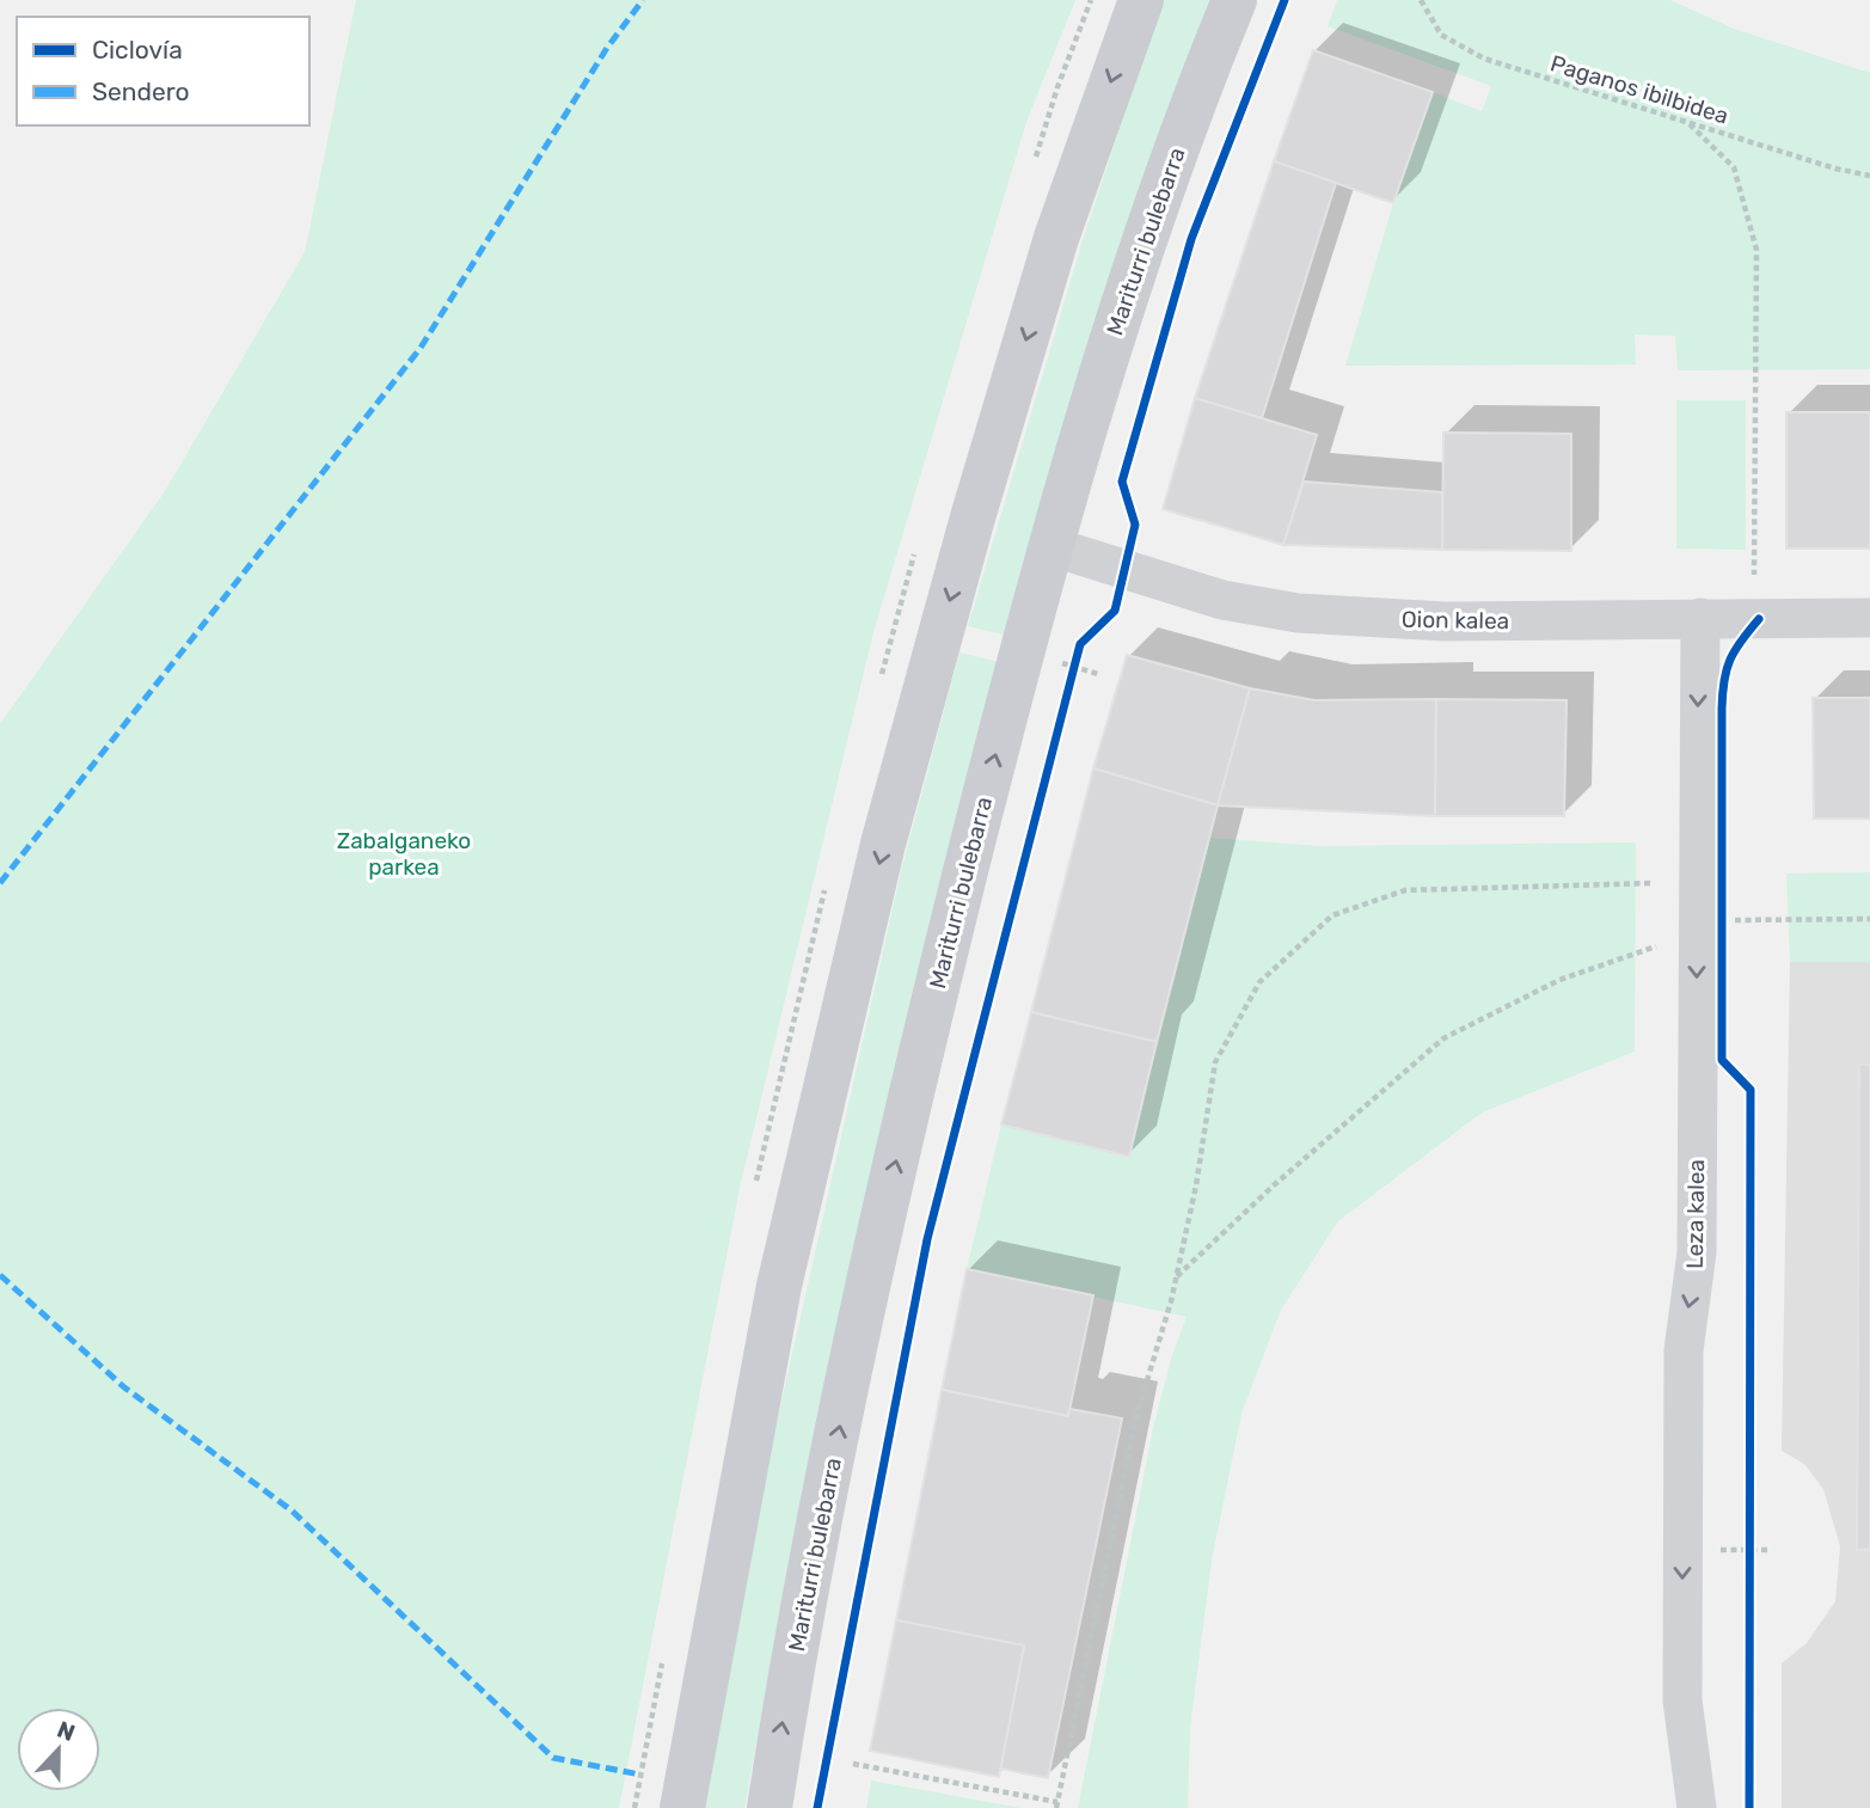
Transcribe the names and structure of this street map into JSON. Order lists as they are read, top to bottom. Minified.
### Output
{"streets":{"main road":["Mariturri bulebarra"],"street":["Oion kalea","Leza kalea"],"path":["Paganos ibilbidea"]},"crossings":[["Mariturri bulebarra","Oion kalea"],["Oion kalea","Leza kalea"]],"one_way":["Leza kalea"],"parks":["Zabalganeko parkea"],"legend":["Ciclovía","Sendero"],"north":"top"}
